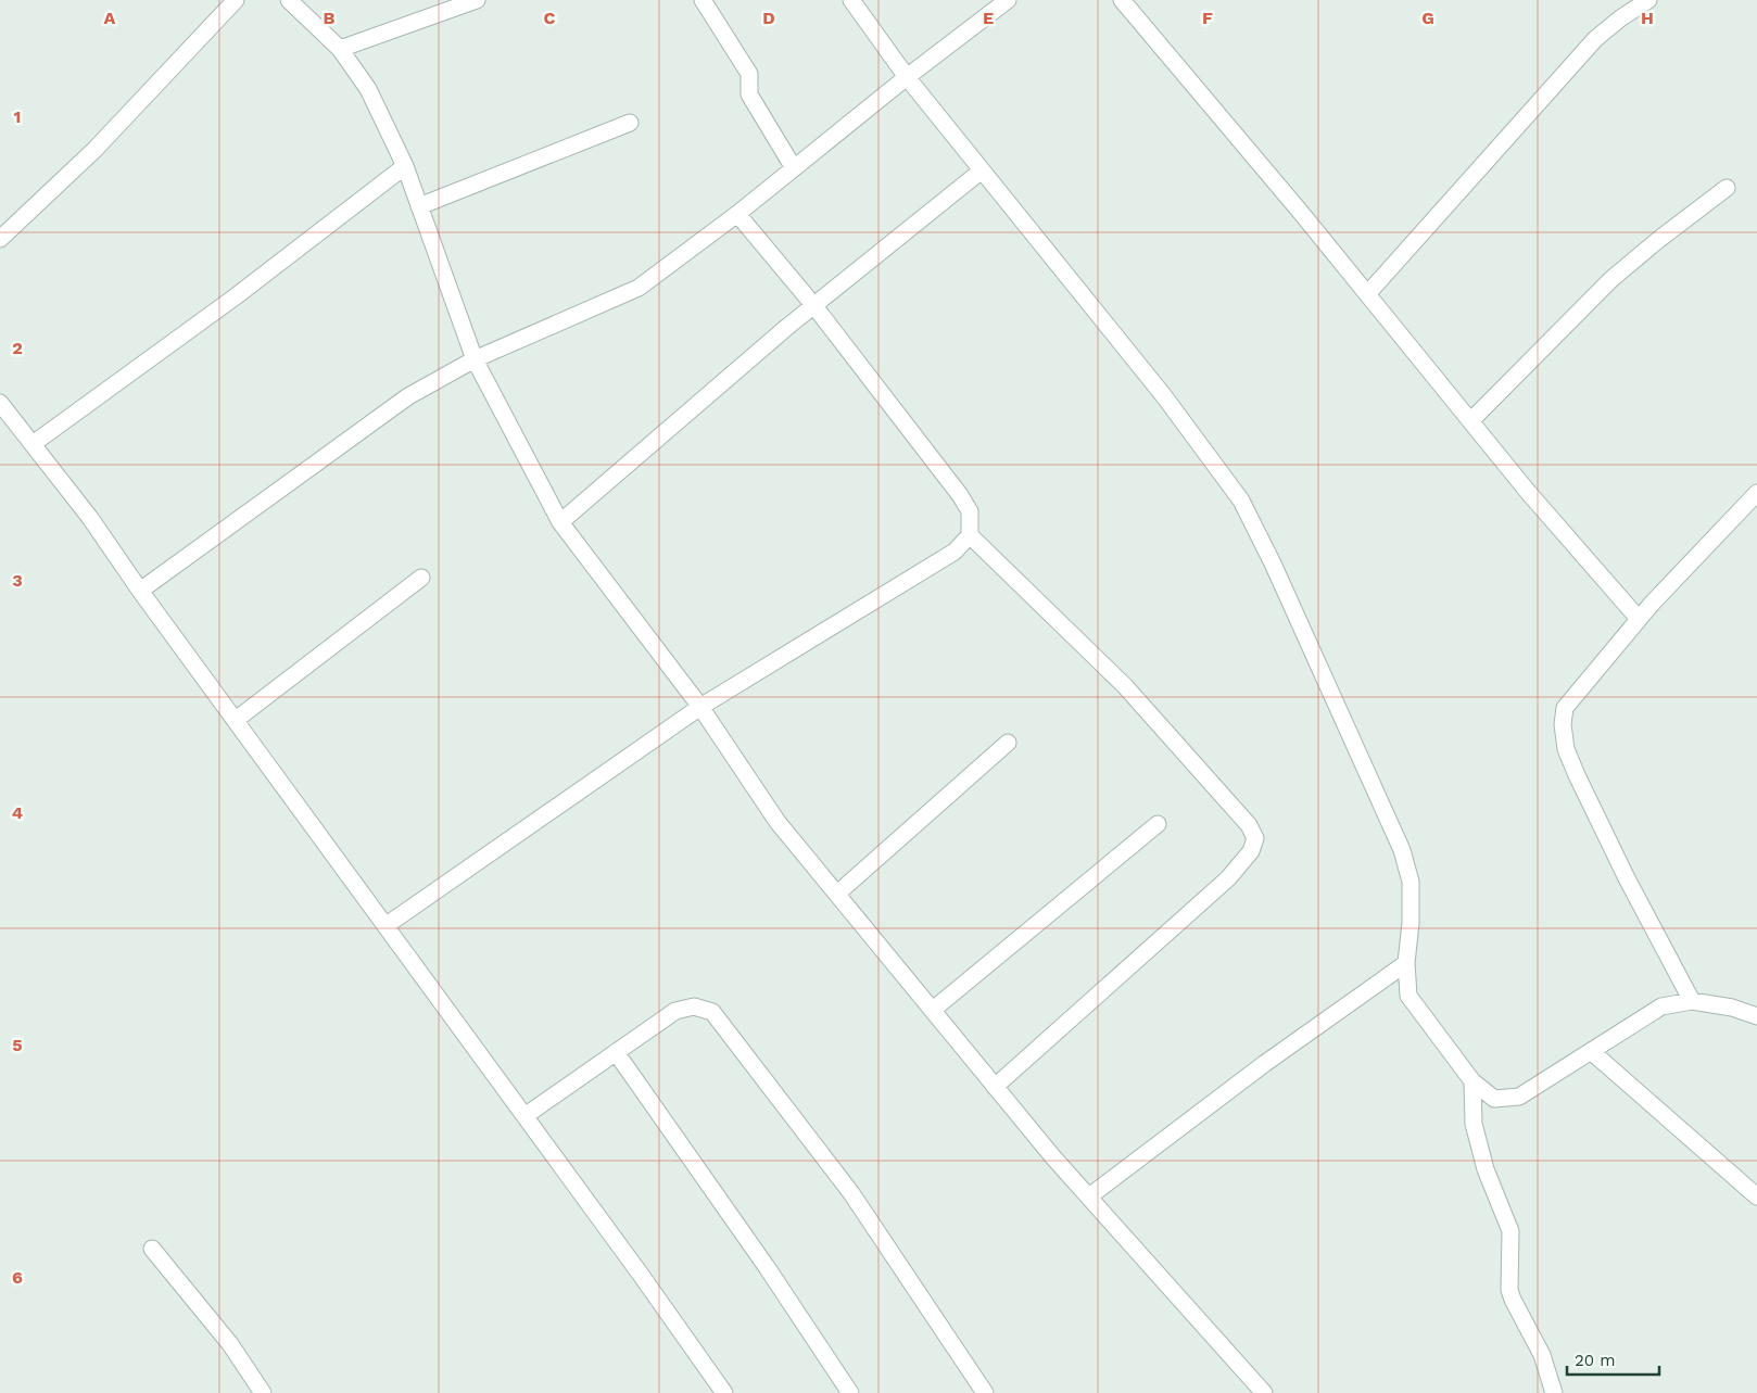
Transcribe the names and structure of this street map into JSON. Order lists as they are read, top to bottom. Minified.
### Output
{"scale_bar":"20 m","grid":{"columns":["A","B","C","D","E","F","G","H"],"rows":["1","2","3","4","5","6"]}}
